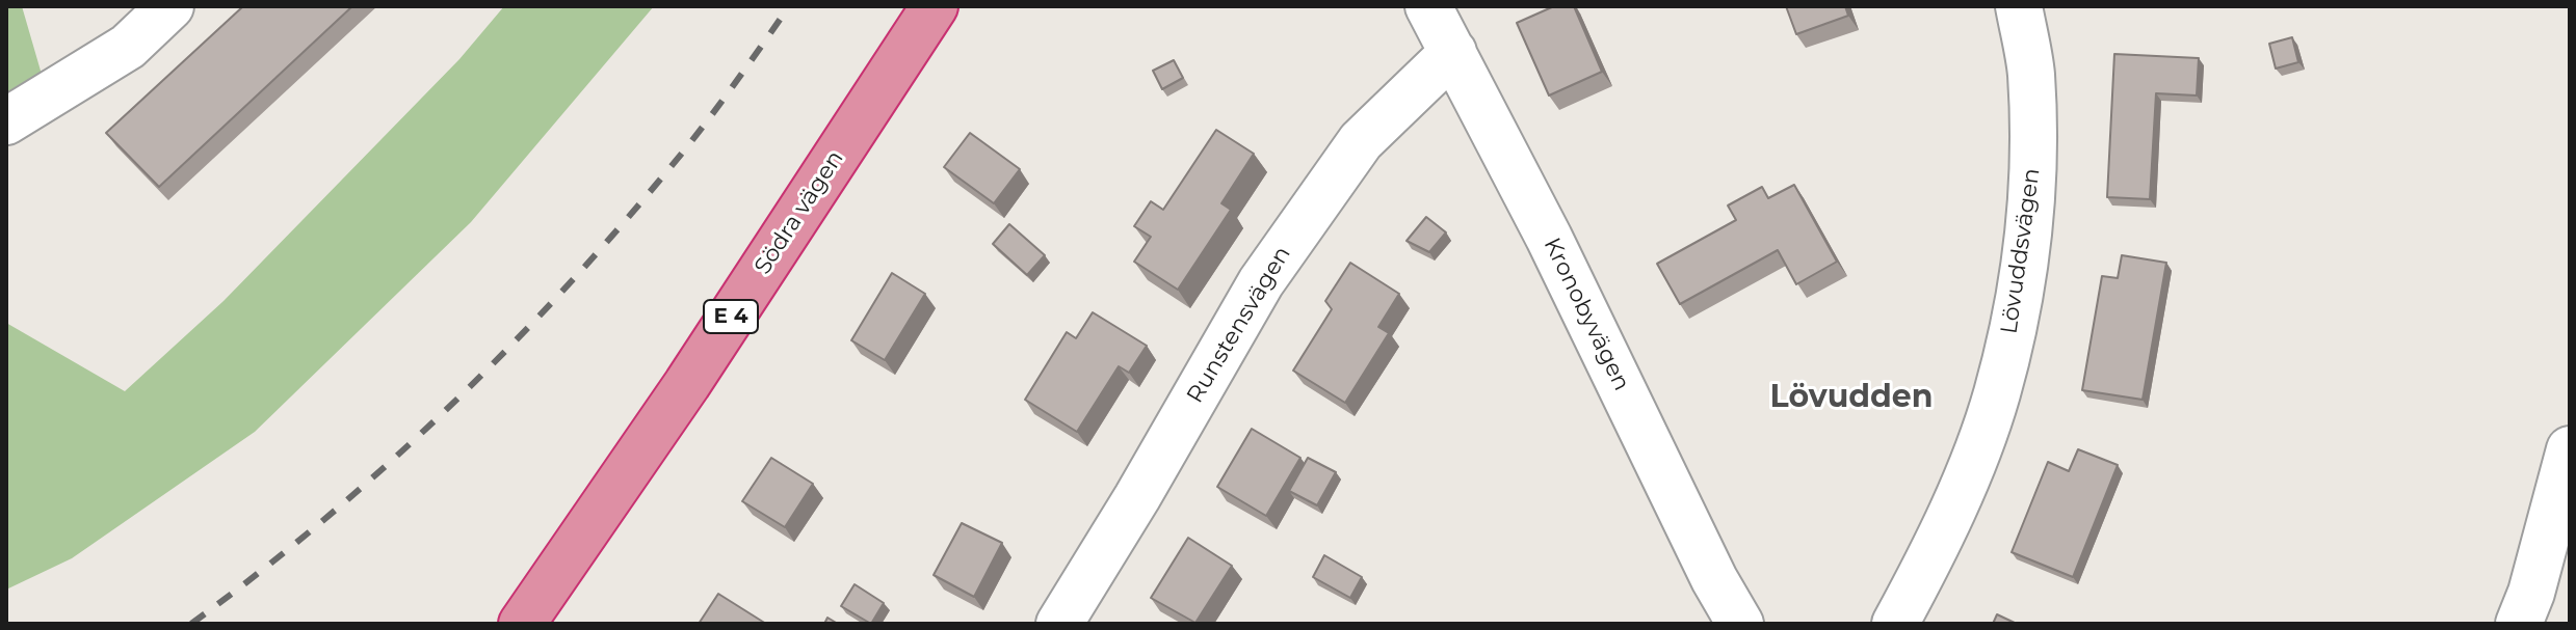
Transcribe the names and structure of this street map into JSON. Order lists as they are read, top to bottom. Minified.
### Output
{"streets":{"highway":["Södra vägen","E 4"],"street":["Lövuddsvägen","Kronobyvägen","Runstensvägen"]},"crossings":[["Kronobyvägen","Runstensvägen"]],"districts":["Lövudden"]}
